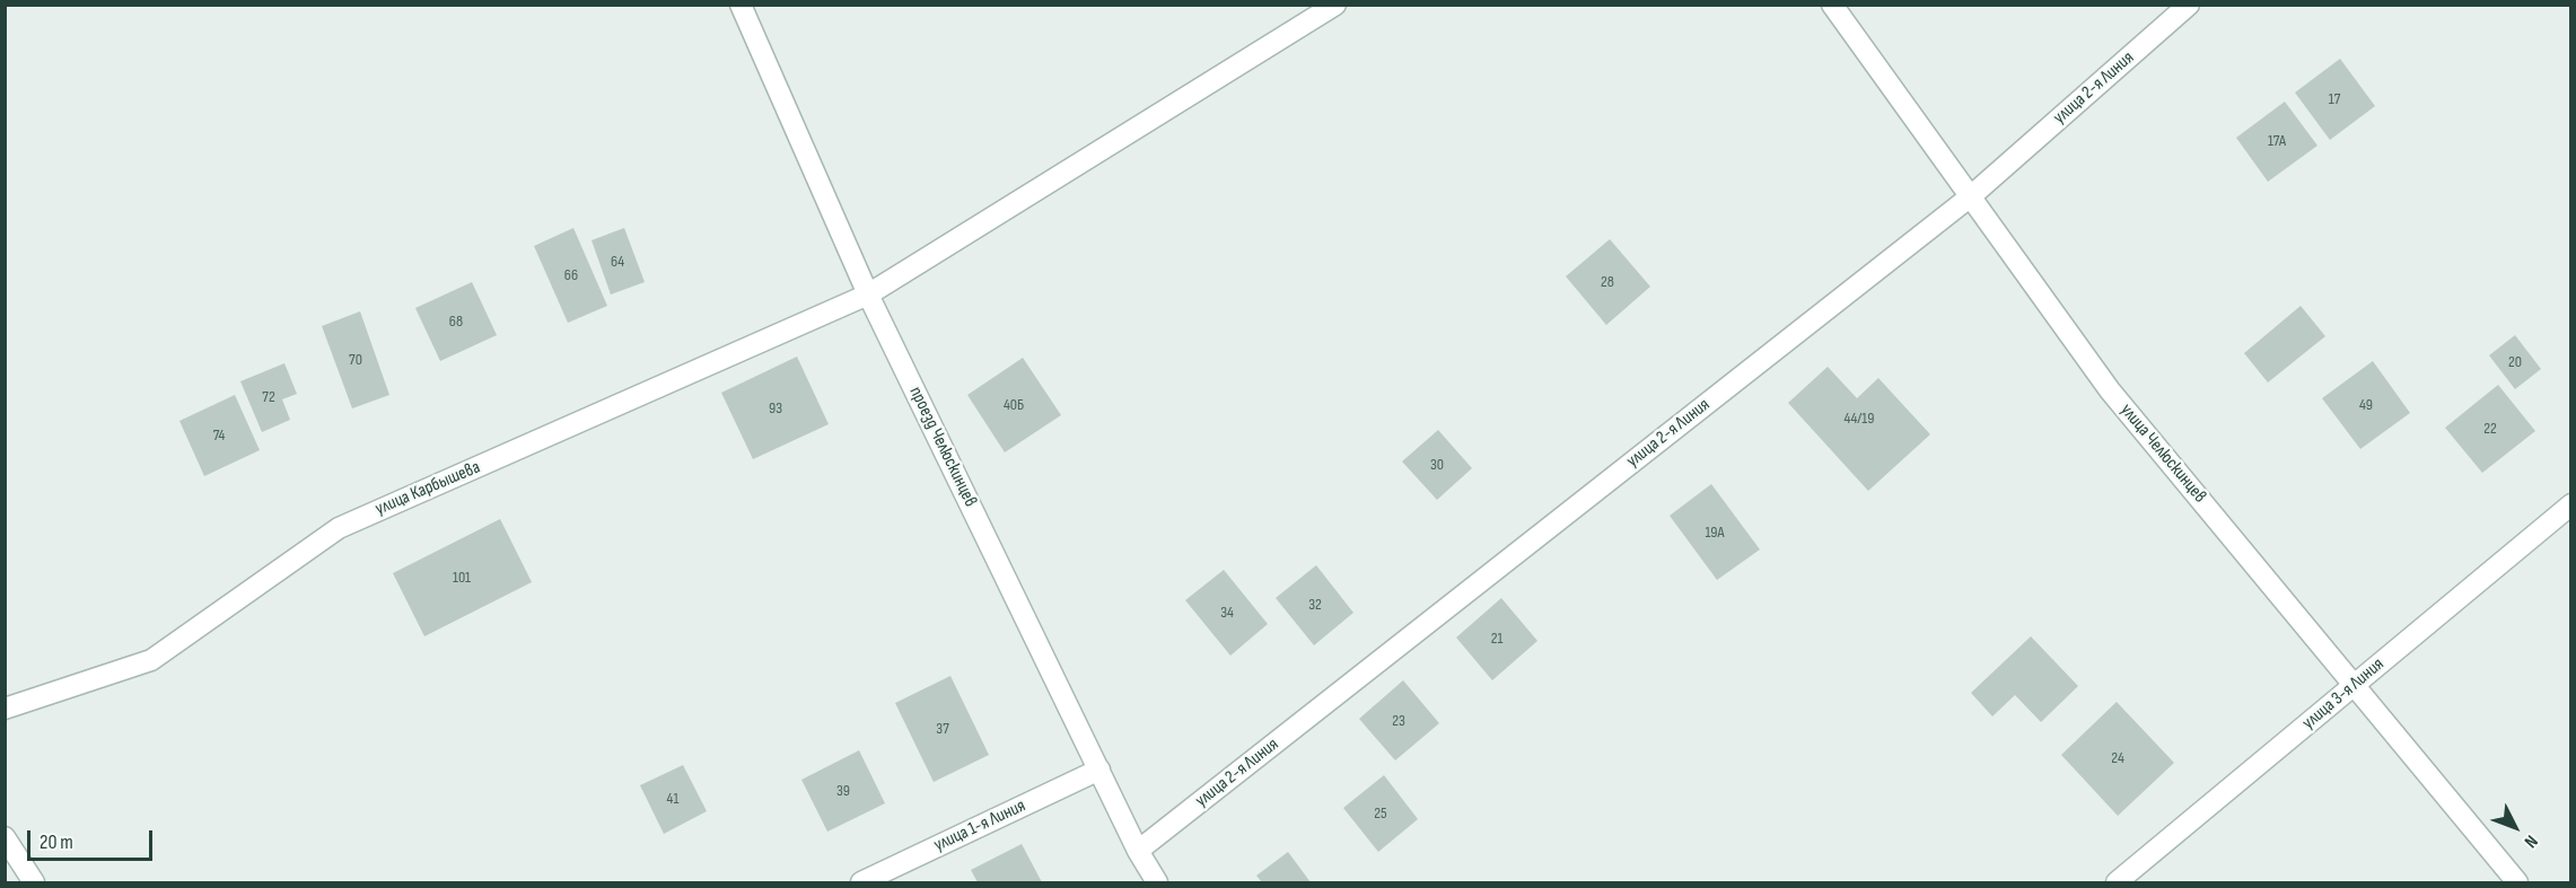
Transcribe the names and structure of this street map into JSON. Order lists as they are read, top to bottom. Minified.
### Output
{"streets":{"street":["улица 2-я Линия","проезд Челюскинцев","улица Челюскинцев","улица Карбышева","улица 3-я Линия","улица 1-я Линия"]},"crossings":[["улица 2-я Линия","проезд Челюскинцев"],["улица 2-я Линия","улица Челюскинцев"],["проезд Челюскинцев","улица Карбышева"],["проезд Челюскинцев","улица 1-я Линия"],["улица Челюскинцев","улица 3-я Линия"]],"house_numbers":["17","17А","64","66","28","68","70","20","72","40Б","49","93","44/19","22","74","30","19А","101","32","34","21","23","37","24","39","41","25"],"scale_bar":"20 m","north":"bottom right"}
